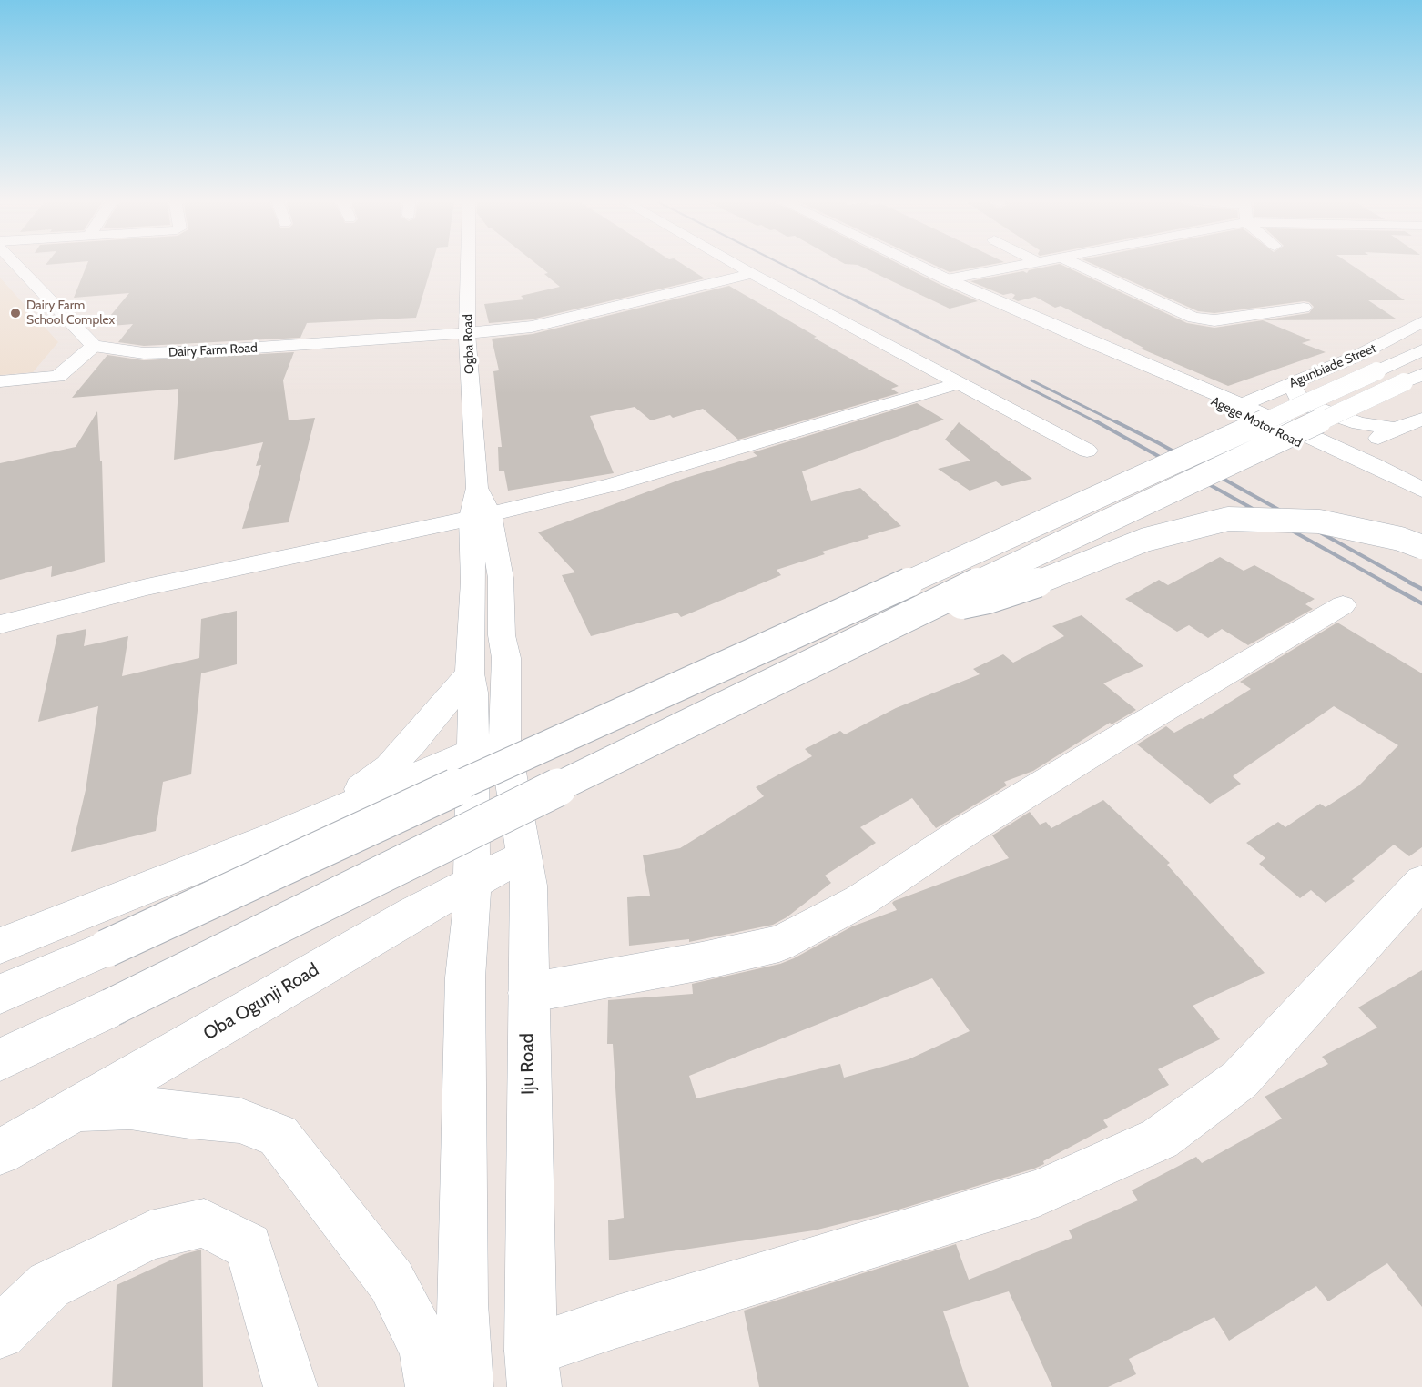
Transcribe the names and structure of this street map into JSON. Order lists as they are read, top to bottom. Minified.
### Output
{"streets":{"main road":["Ogba Road","Dairy Farm Road","Agunbiade Street","Agege Motor Road","Oba Ogunji Road","Iju Road"]},"crossings":[["Ogba Road","Dairy Farm Road"],["Ogba Road","Iju Road"],["Agunbiade Street","Agege Motor Road"],["Oba Ogunji Road","Iju Road"]],"places":["Dairy Farm School Complex"]}
